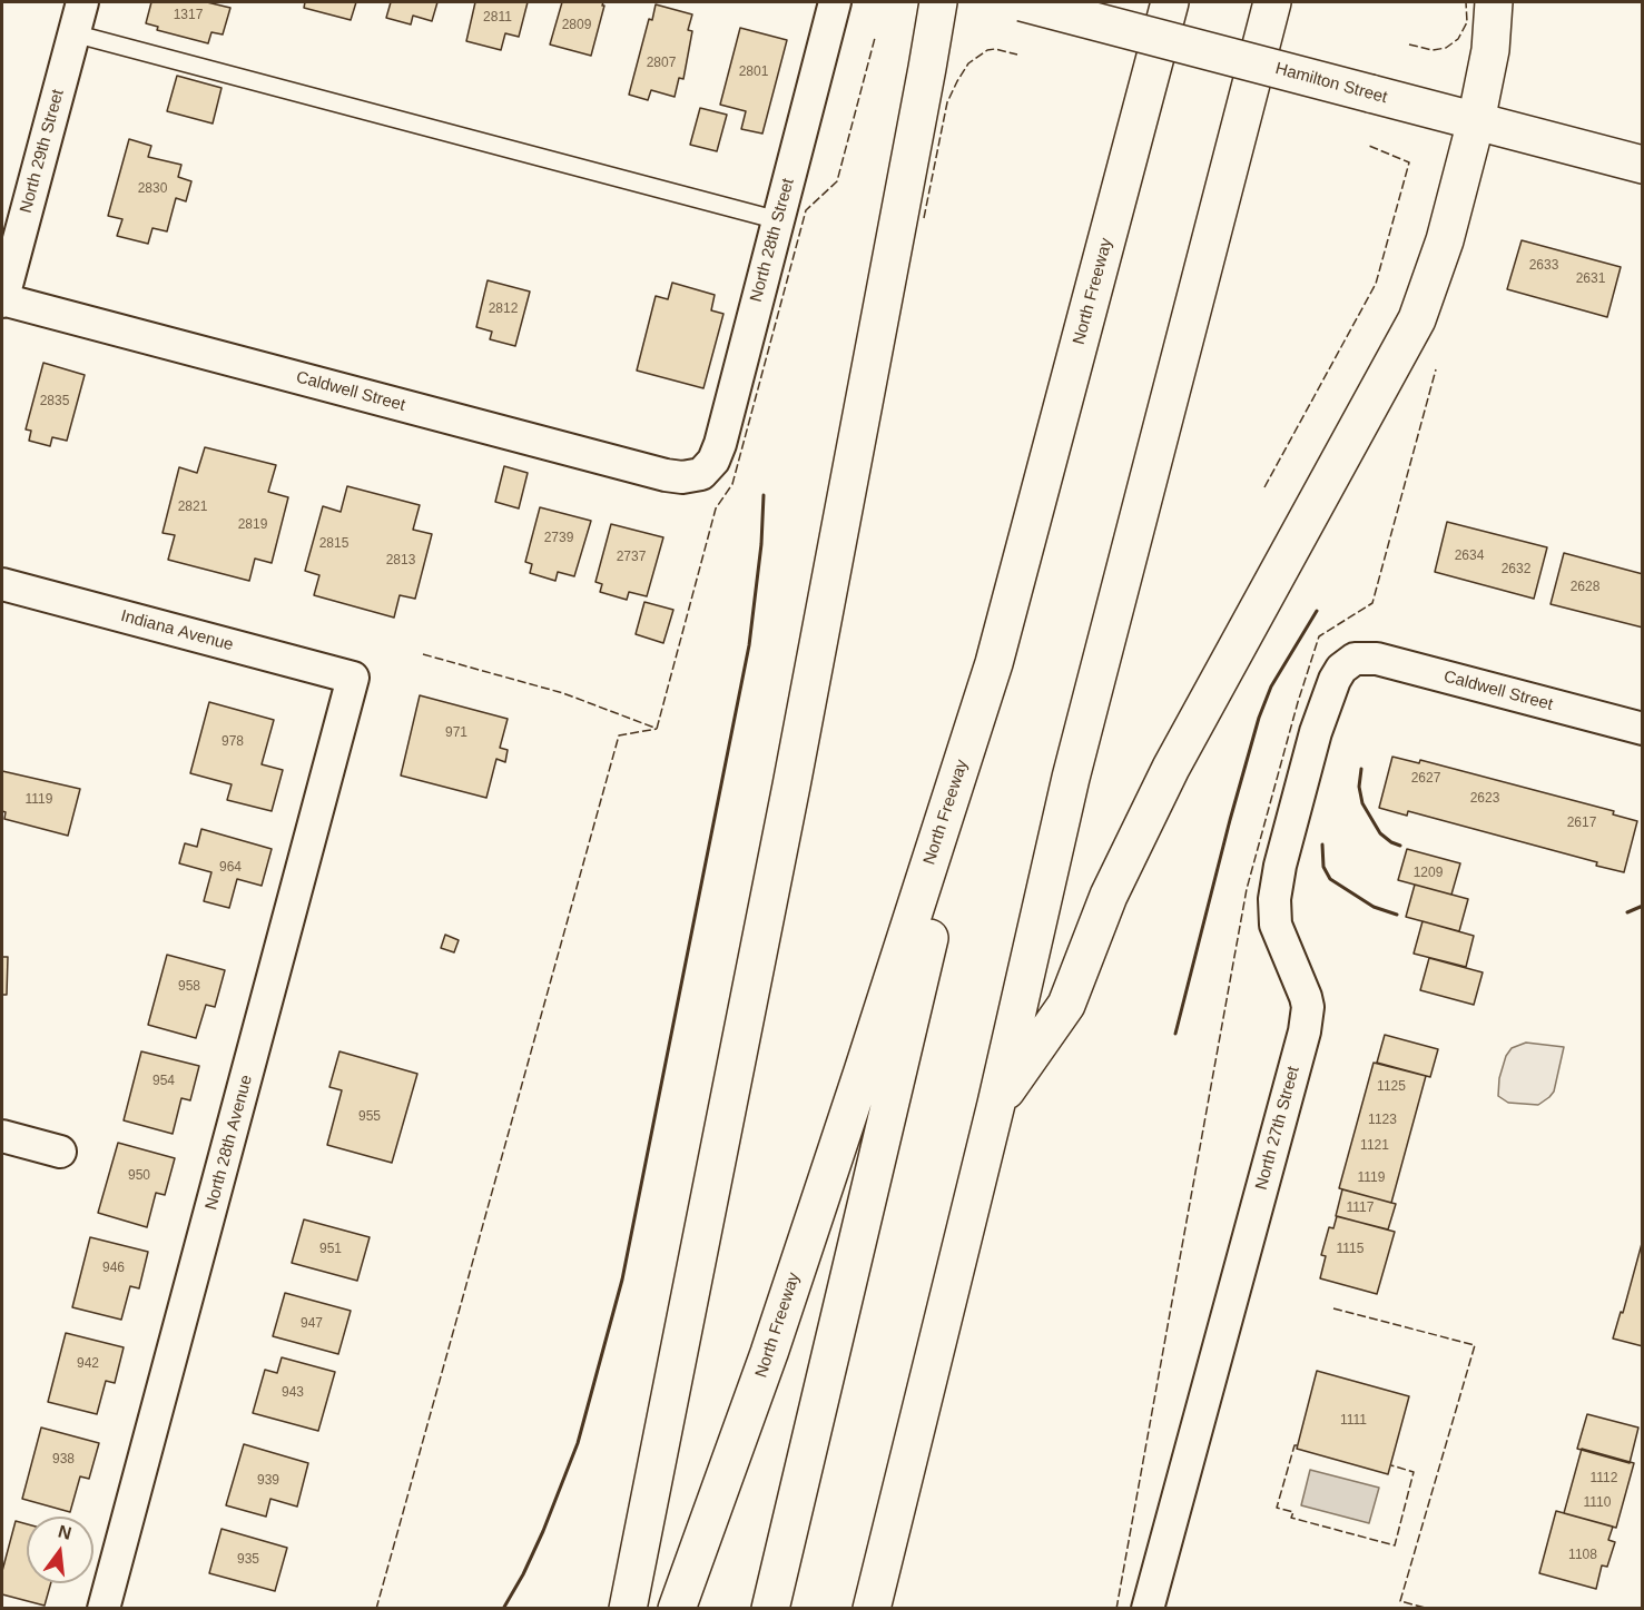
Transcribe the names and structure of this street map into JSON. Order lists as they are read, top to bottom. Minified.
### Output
{"streets":{"main road":["Hamilton Street","North Freeway"],"street":["North 29th Street","North 28th Street","Caldwell Street","Indiana Avenue","North 27th Street","North 28th Avenue"]},"crossings":[["North 29th Street","Caldwell Street"],["North 28th Street","Caldwell Street"],["Caldwell Street","North 27th Street"],["Indiana Avenue","North 28th Avenue"]],"house_numbers":["1317","2811","2809","2807","2801","2830","2633","2631","2812","2835","2821","2819","2739","2815","2634","2737","2813","2632","2628","971","978","2627","2623","1119","2617","964","1209","958","954","1125","955","1123","1121","950","1119","1117","951","1115","946","947","942","943","1111","938","1112","939","1110","1108","935"],"north":"top"}
